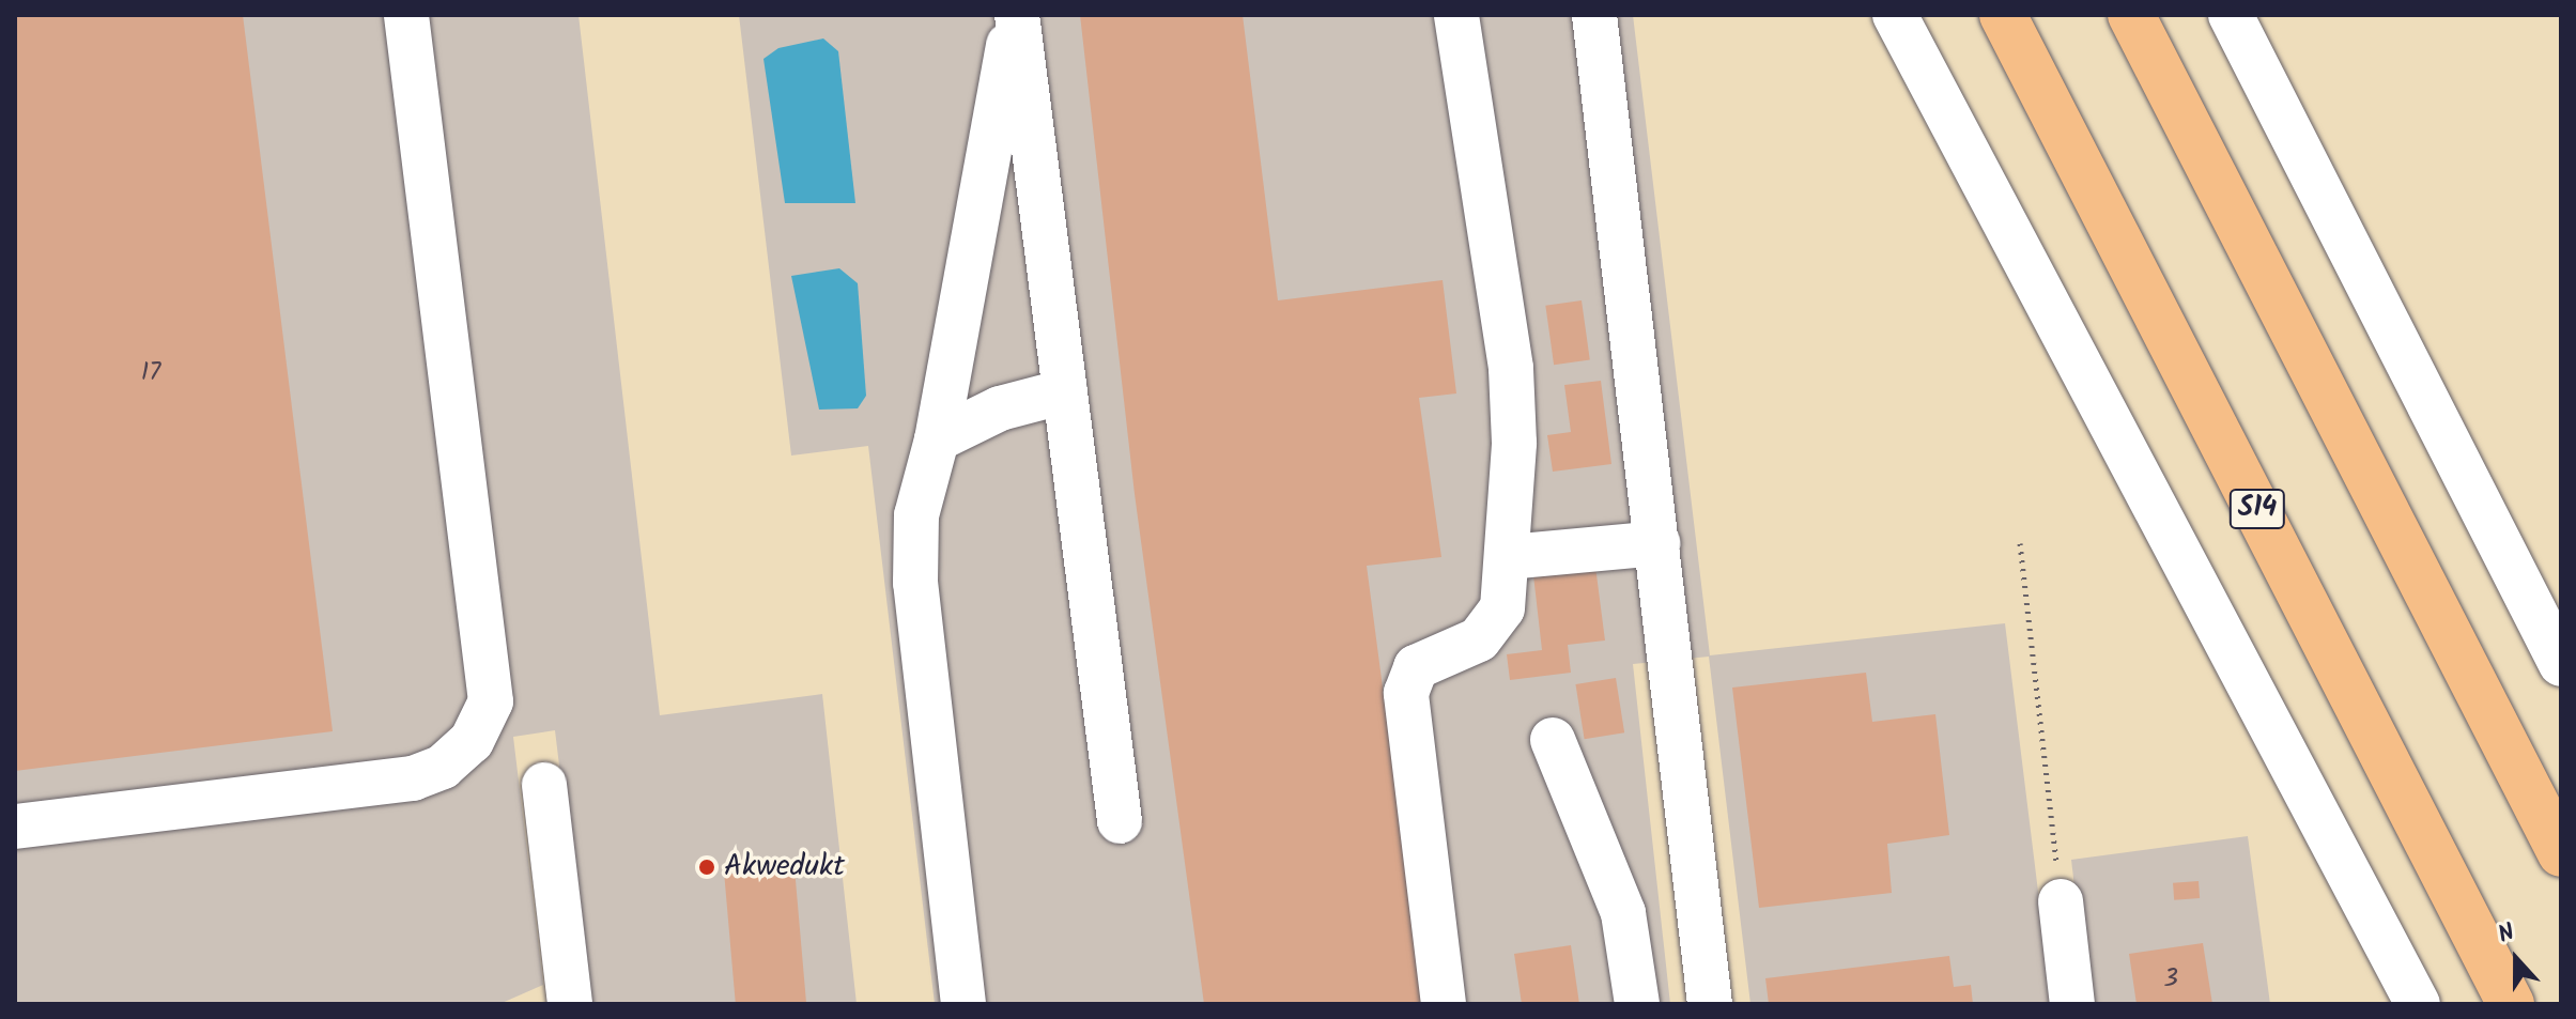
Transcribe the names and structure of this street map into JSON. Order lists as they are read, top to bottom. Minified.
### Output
{"streets":{"highway":["S14"]},"places":["Akwedukt"],"house_numbers":["17","3"],"north":"top"}
